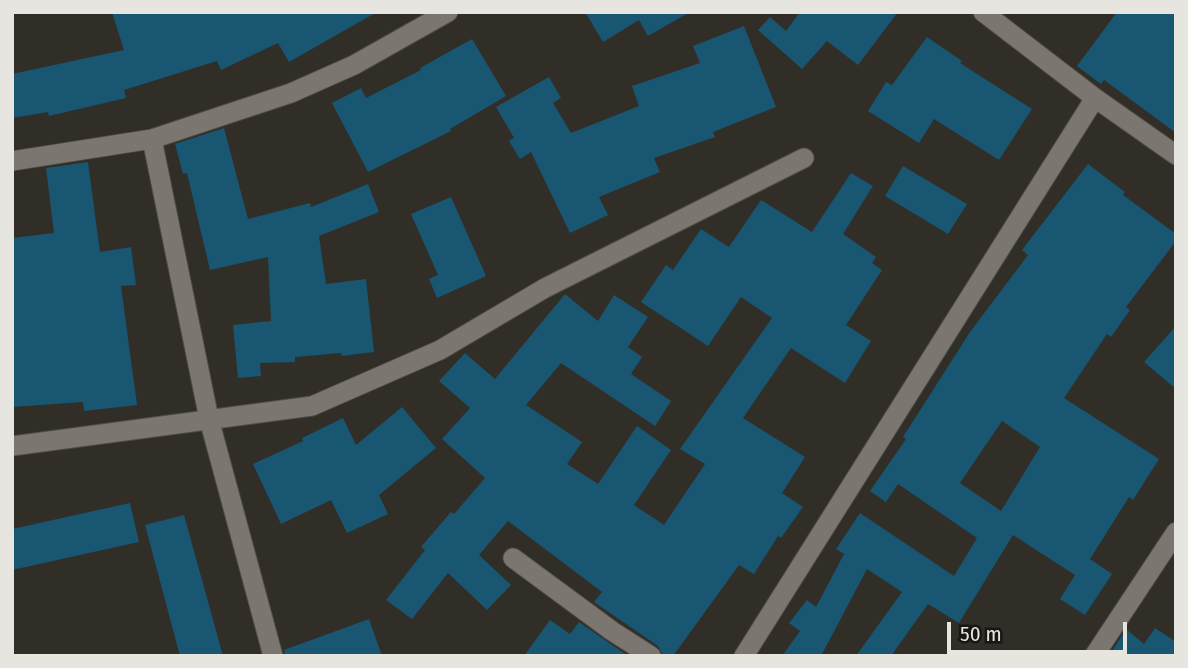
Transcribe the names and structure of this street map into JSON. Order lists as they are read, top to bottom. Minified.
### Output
{"scale_bar":"50 m"}
